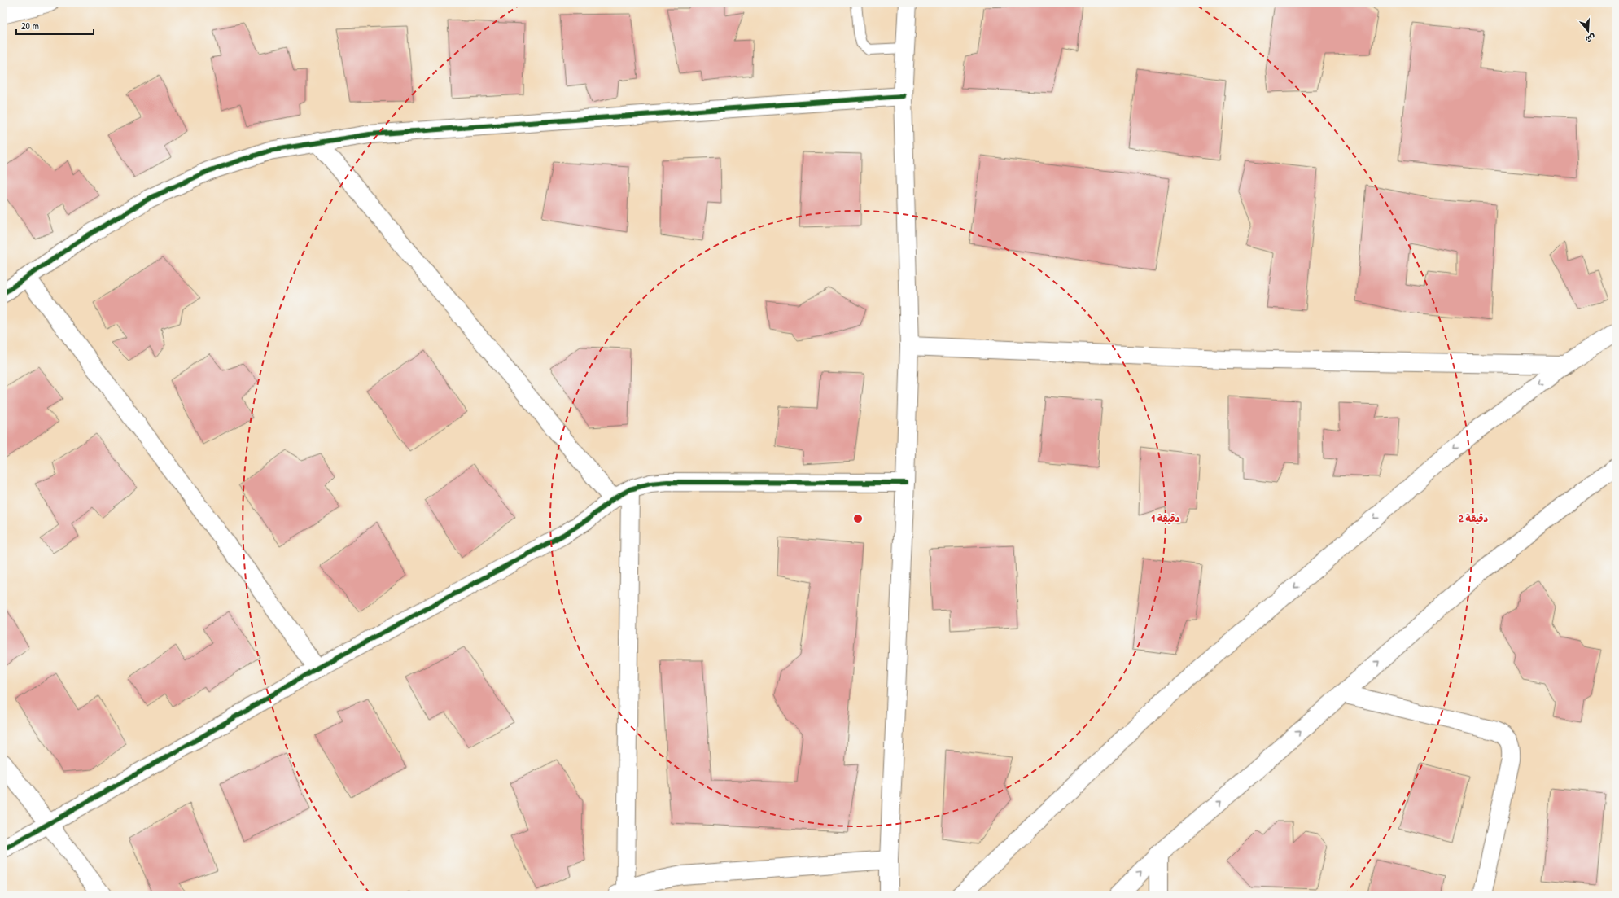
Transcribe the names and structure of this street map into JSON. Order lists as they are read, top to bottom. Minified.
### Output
{"scale_bar":"20 m","north":"bottom","rings":["1 دقيقة","2 دقيقة"]}
